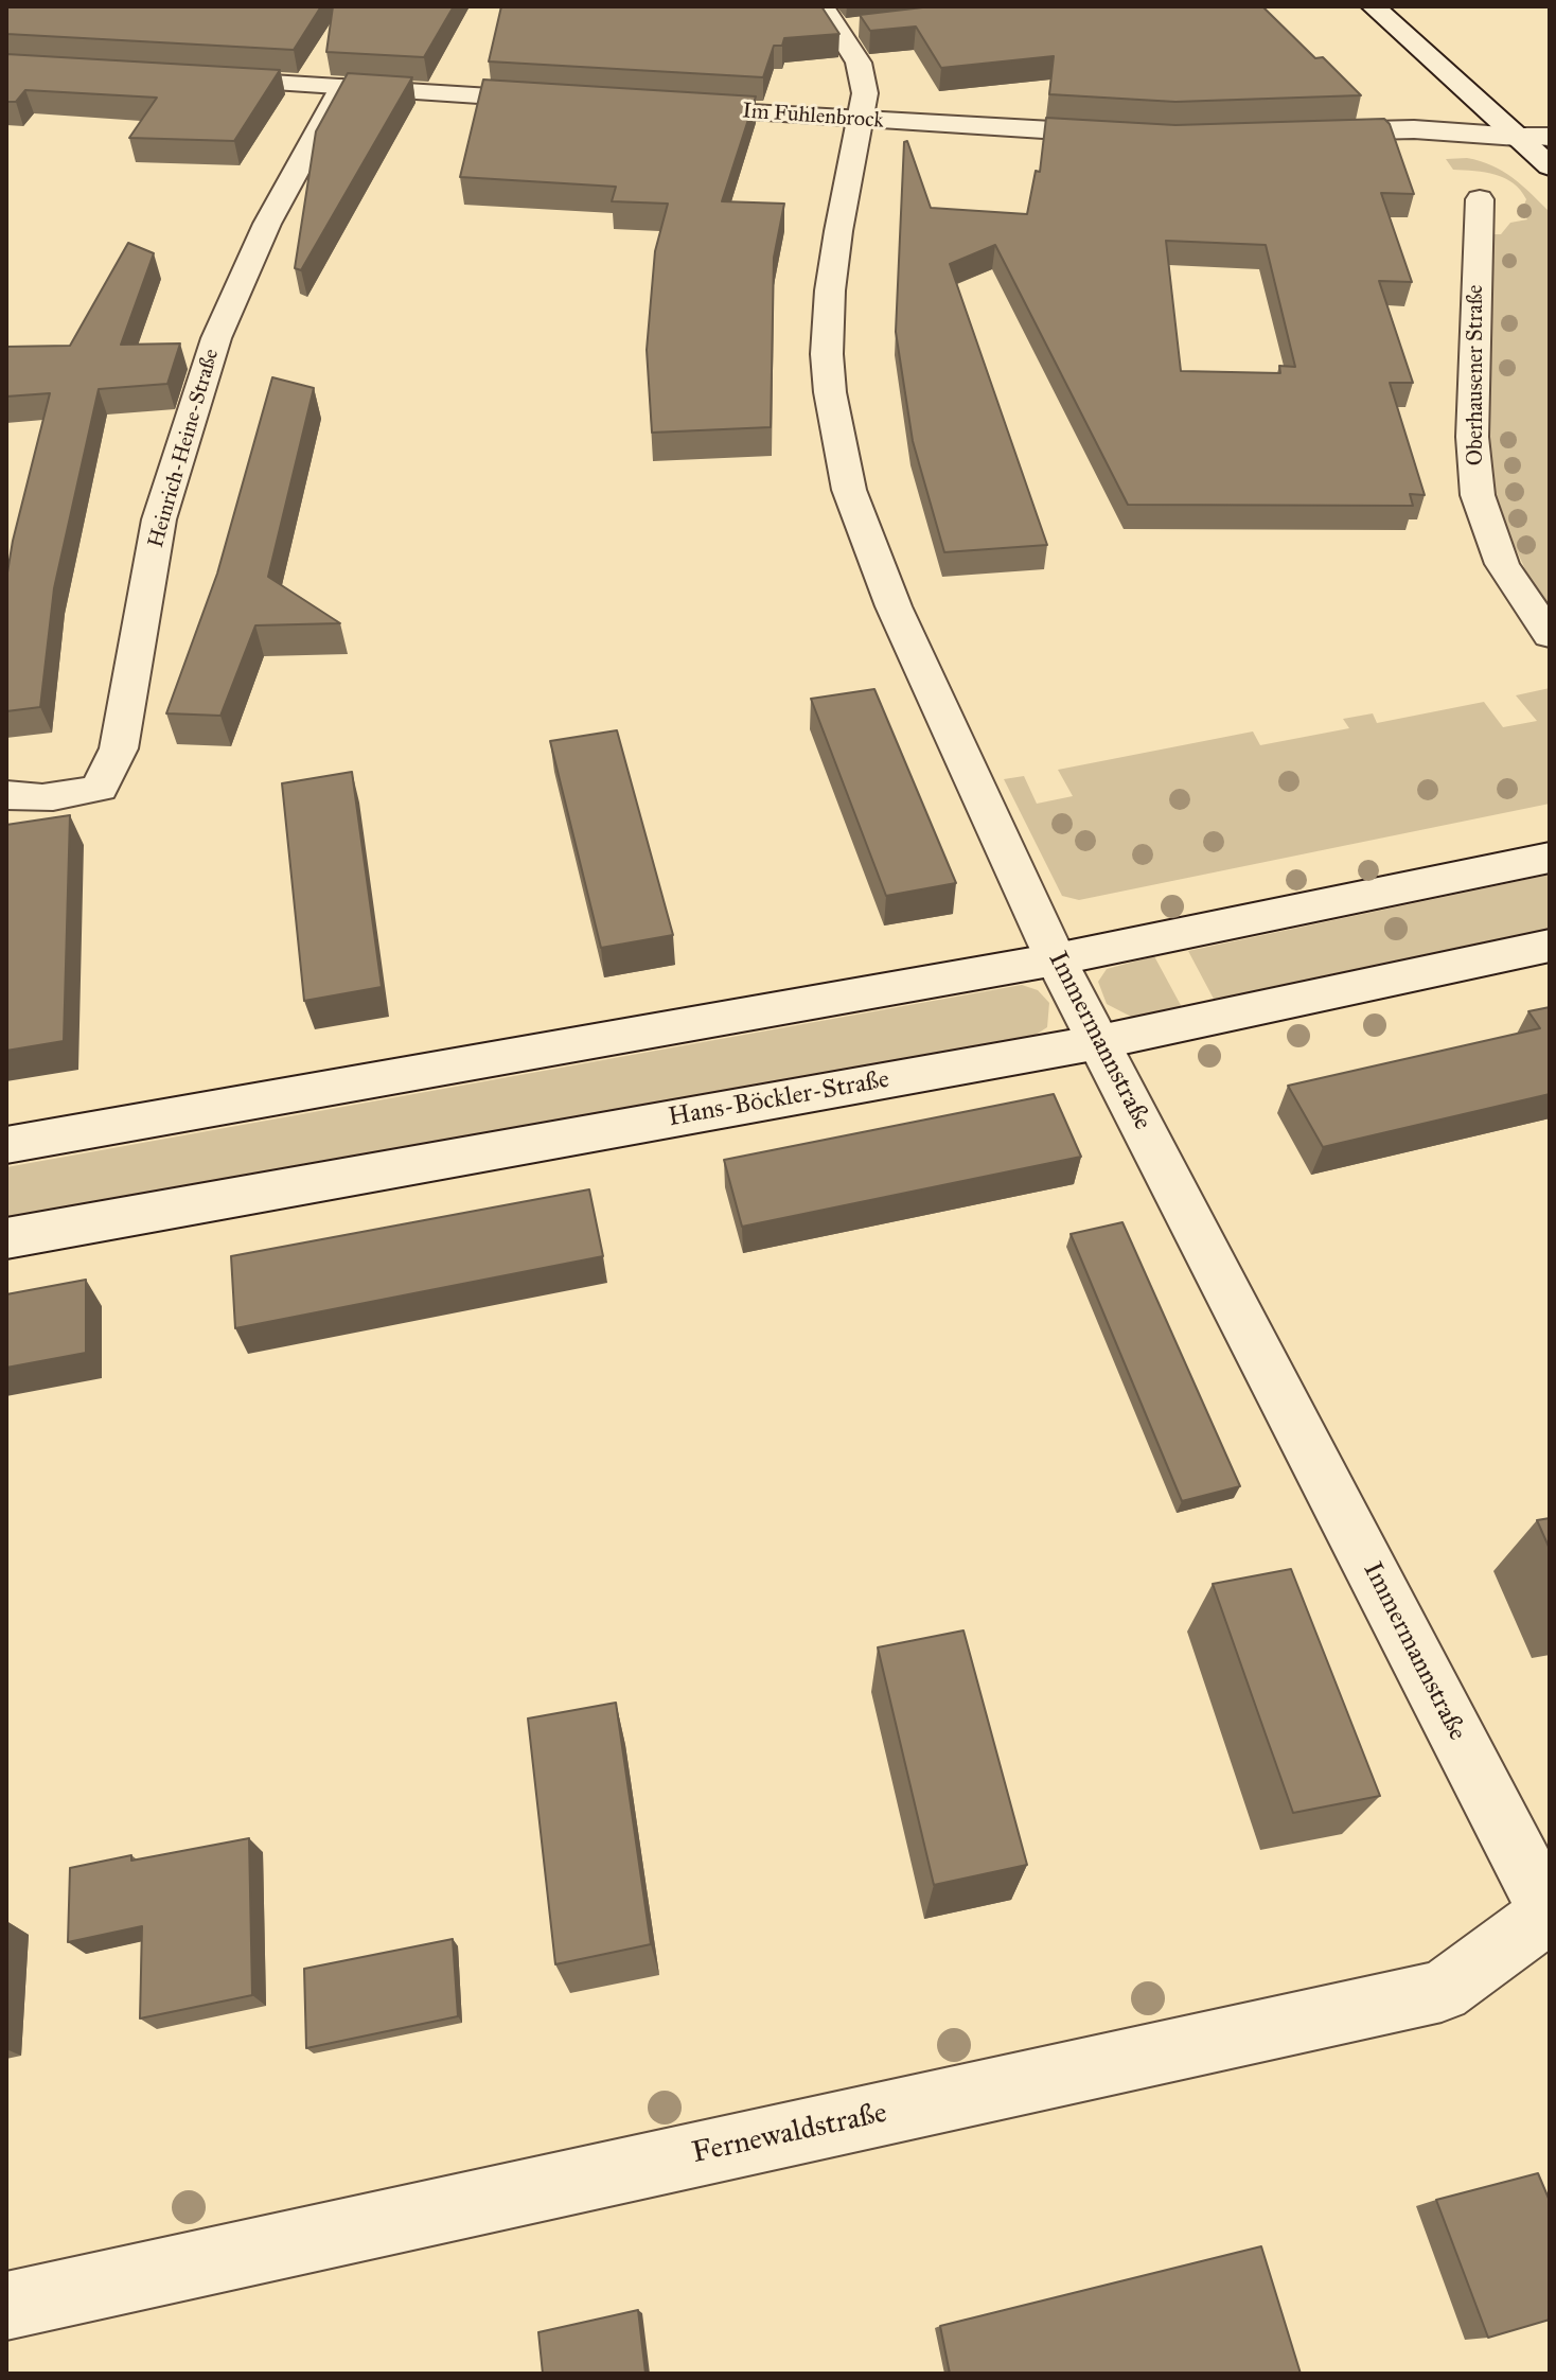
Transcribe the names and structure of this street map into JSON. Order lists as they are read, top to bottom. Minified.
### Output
{"streets":{"street":["Im Fuhlenbrock","Oberhausener Straße","Heinrich-Heine-Straße","Immermannstraße","Hans-Böckler-Straße","Fernewaldstraße"]},"crossings":[["Im Fuhlenbrock","Immermannstraße"],["Immermannstraße","Hans-Böckler-Straße"],["Immermannstraße","Fernewaldstraße"]]}
